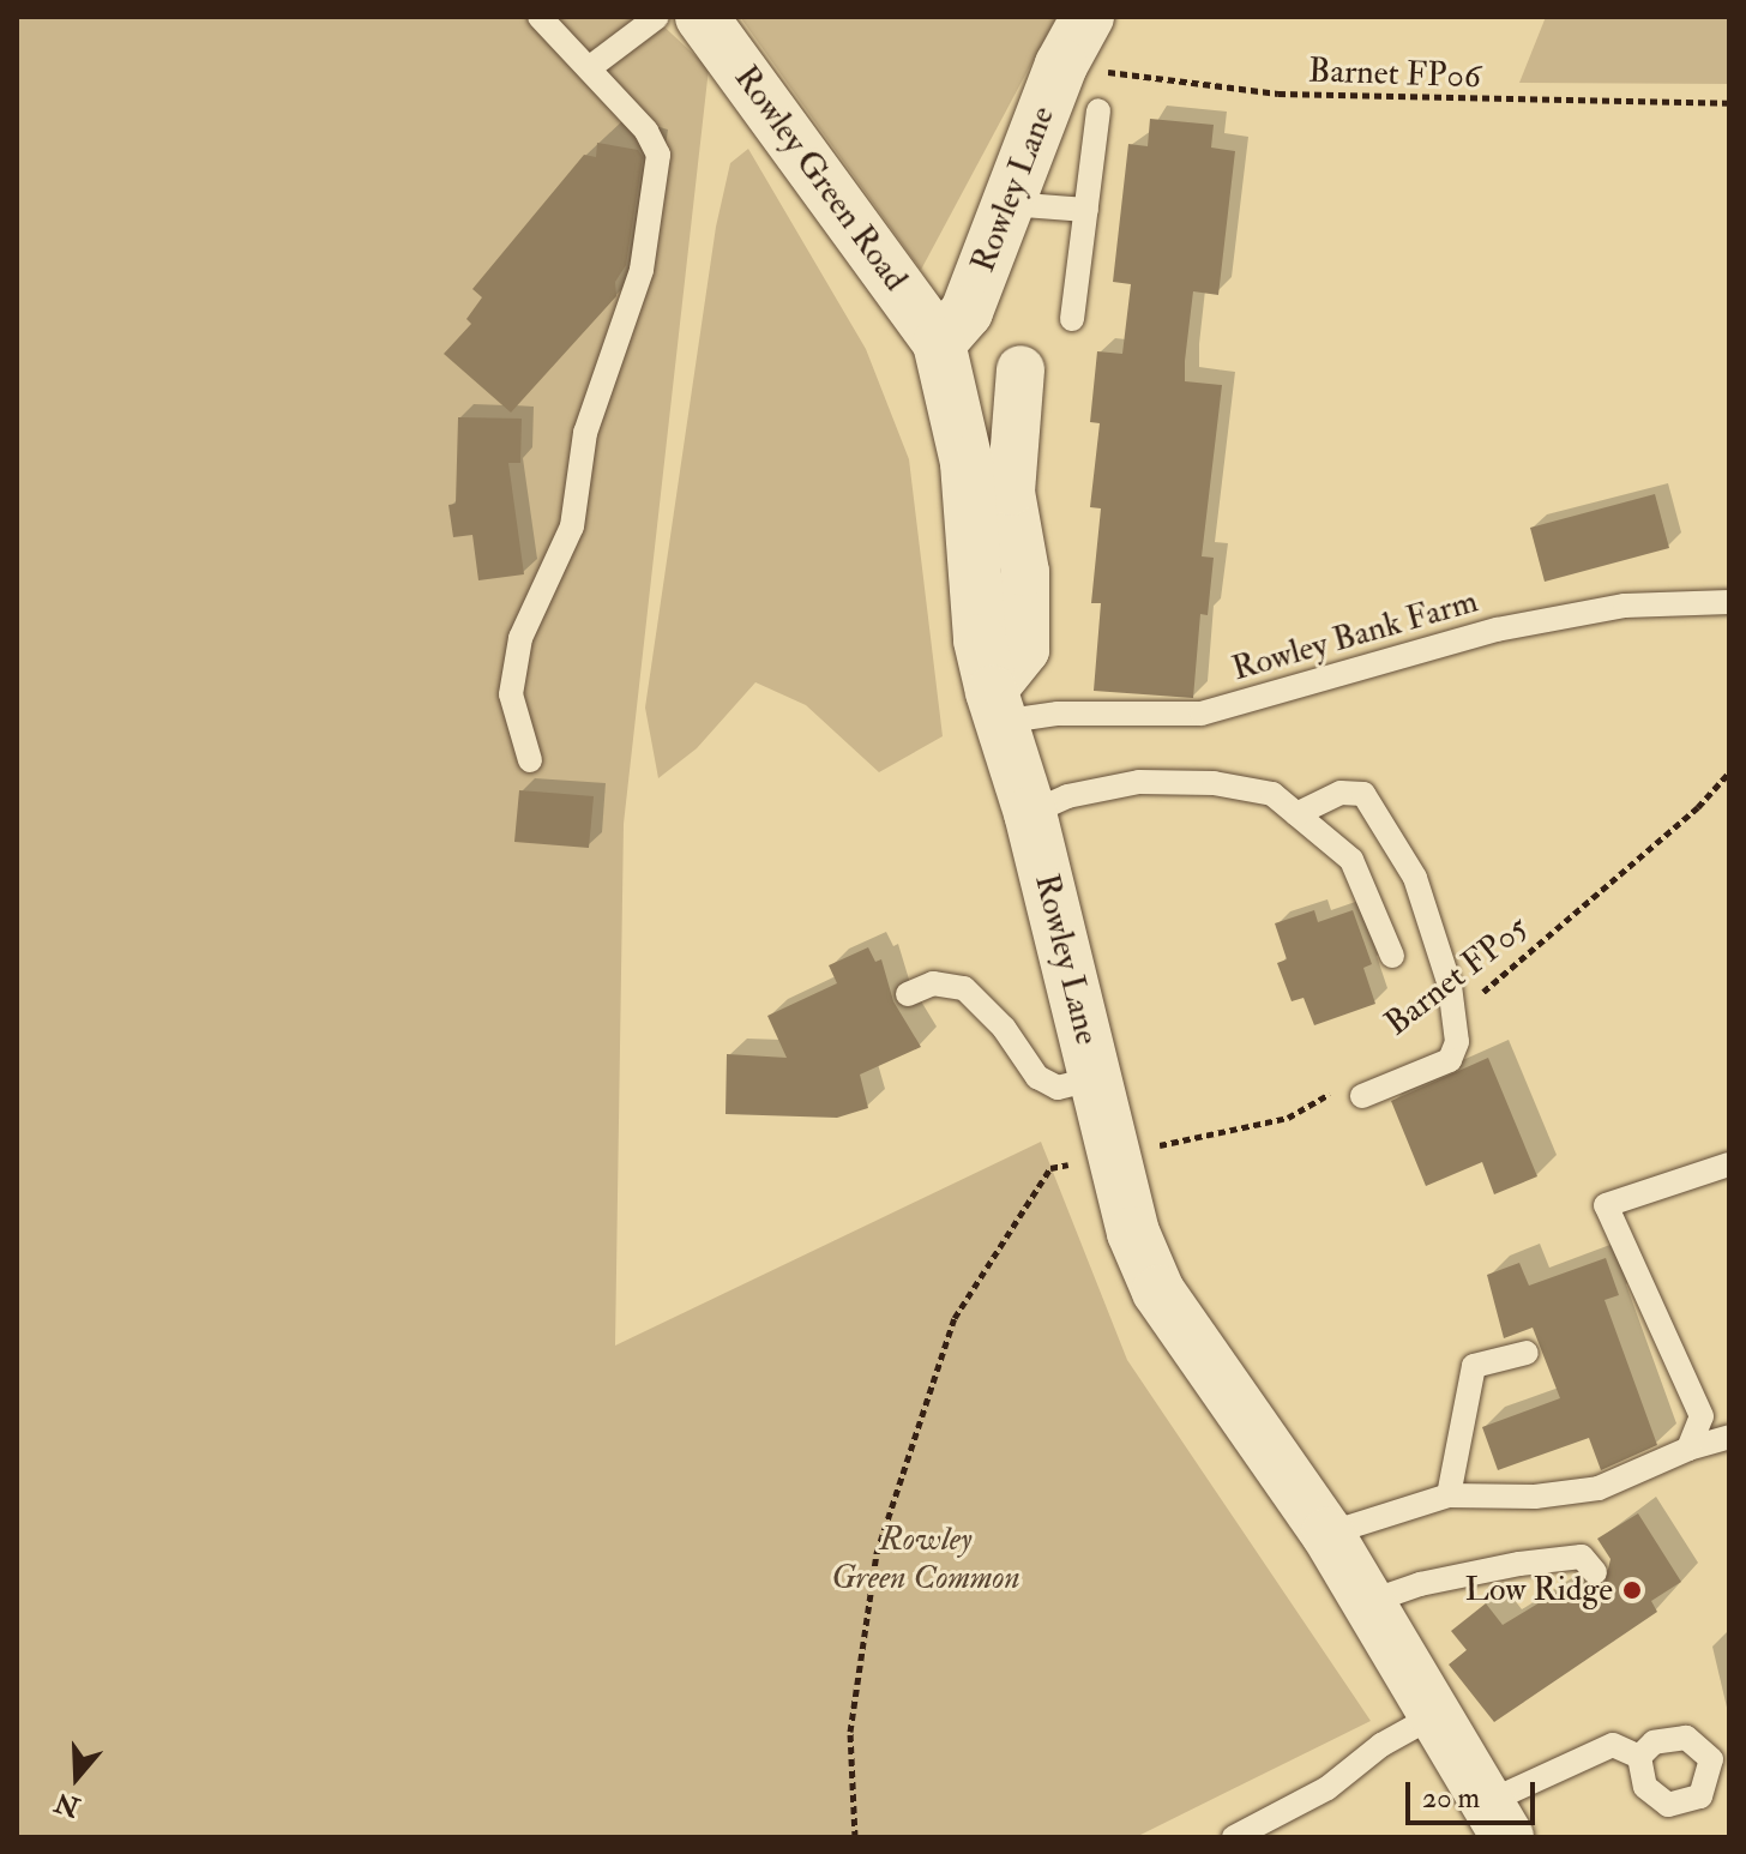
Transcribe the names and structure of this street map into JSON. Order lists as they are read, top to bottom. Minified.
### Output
{"streets":{"street":["Rowley Green Road","Rowley Lane"],"lane":["Rowley Bank Farm"],"path":["Barnet FP06","Barnet FP05"]},"crossings":[["Barnet FP06","Rowley Lane"],["Rowley Green Road","Rowley Lane"],["Rowley Lane","Rowley Bank Farm"]],"parks":["Rowley Green Common"],"places":["Low Ridge"],"scale_bar":"20 m","north":"bottom"}
